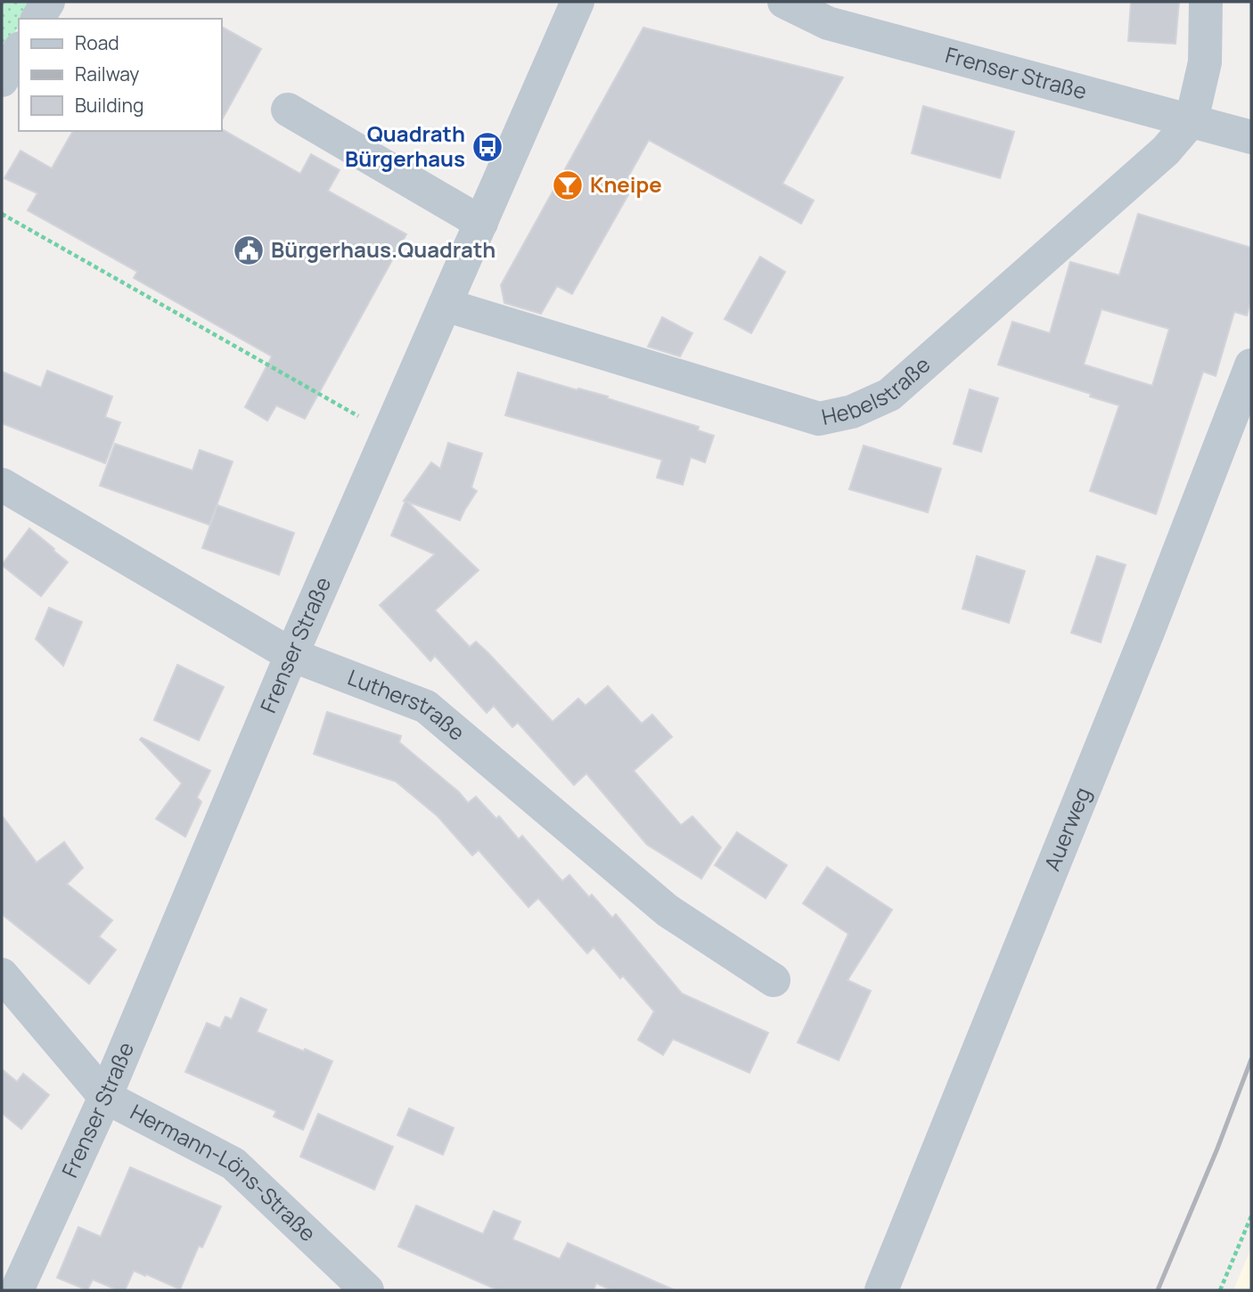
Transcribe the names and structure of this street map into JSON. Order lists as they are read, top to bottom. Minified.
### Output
{"streets":{"street":["Frenser Straße","Hebelstraße","Lutherstraße","Auerweg","Hermann-Löns-Straße"]},"crossings":[["Frenser Straße","Hebelstraße"],["Frenser Straße","Lutherstraße"],["Frenser Straße","Hermann-Löns-Straße"]],"places":{"bus stop":["Quadrath Bürgerhaus"],"bar":["Kneipe"],"public building":["Bürgerhaus.Quadrath"]},"legend":["Road","Railway","Building"]}
